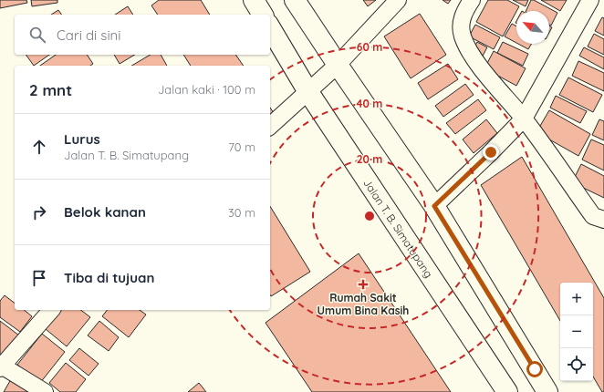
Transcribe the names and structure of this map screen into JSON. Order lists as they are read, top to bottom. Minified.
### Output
{"streets":{"main road":["Jalan T. B. Simatupang"]},"places":{"health":["Rumah Sakit Umum Bina Kasih"]},"north":"top left","page":{"search":"Cari di sini","heading":["2 mnt","Jalan kaki · 100 m"],"list":[["Lurus","Jalan T. B. Simatupang","70 m"],["Belok kanan","30 m"],"Tiba di tujuan"],"map_buttons":["+","−"]},"rings":["60 m","40 m","20 m"]}
